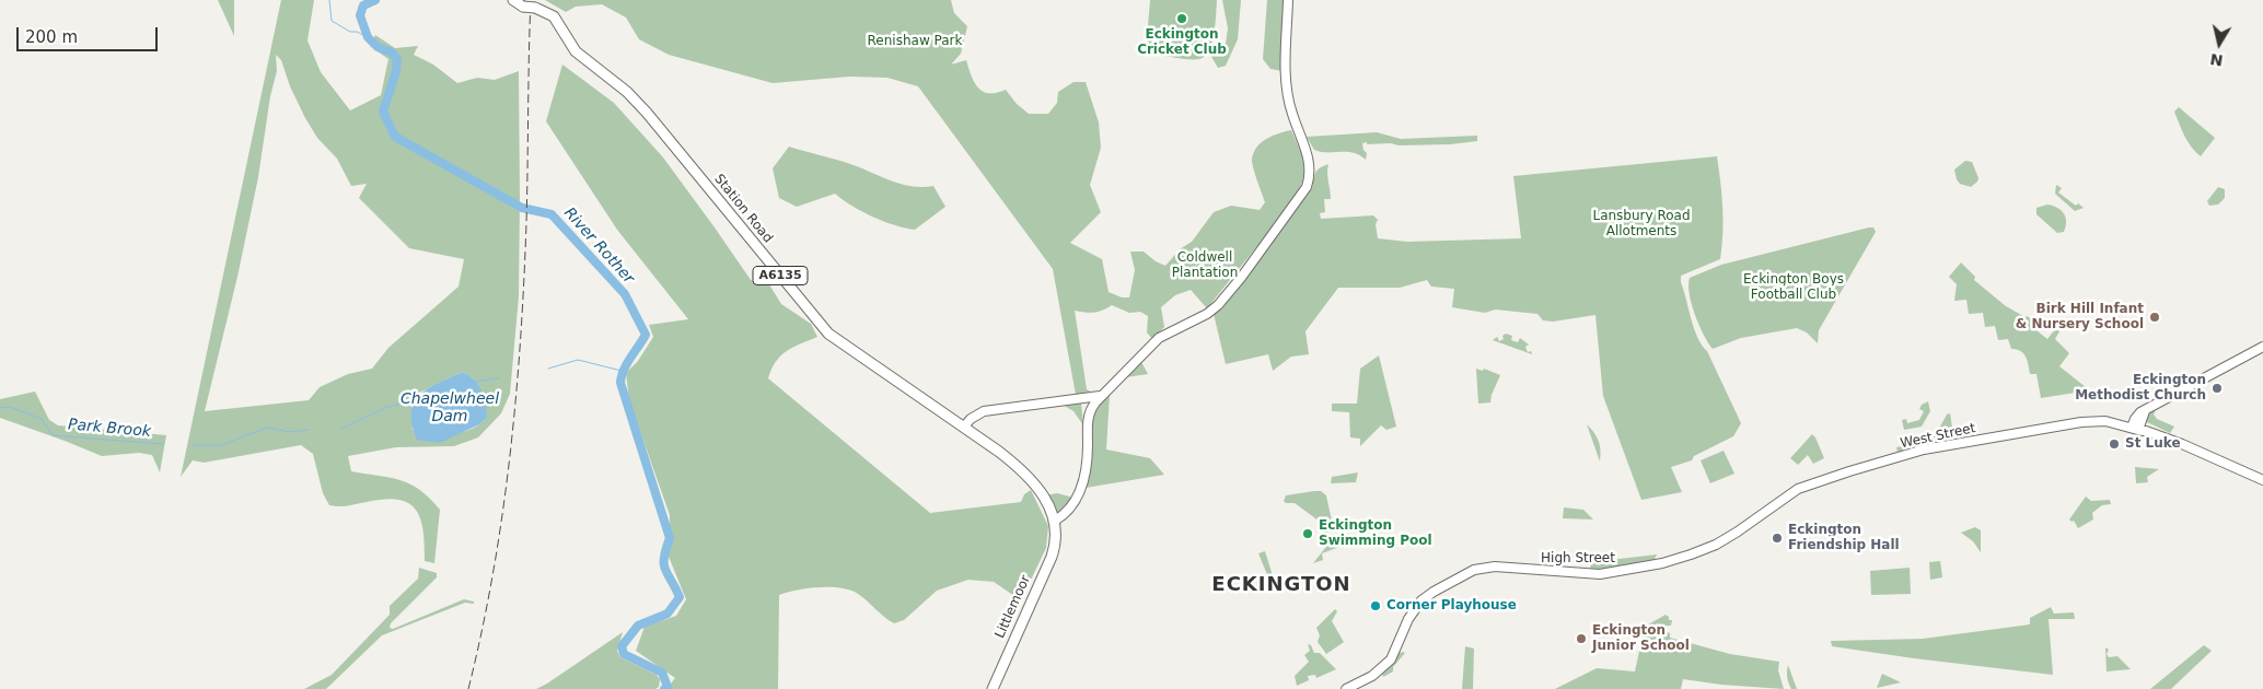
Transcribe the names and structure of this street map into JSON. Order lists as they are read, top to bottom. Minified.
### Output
{"streets":{"main road":["Station Road","A6135","West Street","High Street","Littlemoor"]},"crossings":[["Station Road","A6135"],["A6135","Littlemoor"],["West Street","High Street"]],"districts":["ECKINGTON"],"water":["River Rother","Chapelwheel Dam","Park Brook"],"parks":["Renishaw Park","Lansbury Road Allotments","Coldwell Plantation","Eckington Boys Football Club"],"places":["Eckington Cricket Club","Birk Hill Infant & Nursery School","Eckington Methodist Church","St Luke","Eckington Swimming Pool","Eckington Friendship Hall","Corner Playhouse","Eckington Junior School"],"scale_bar":"200 m","north":"bottom"}
